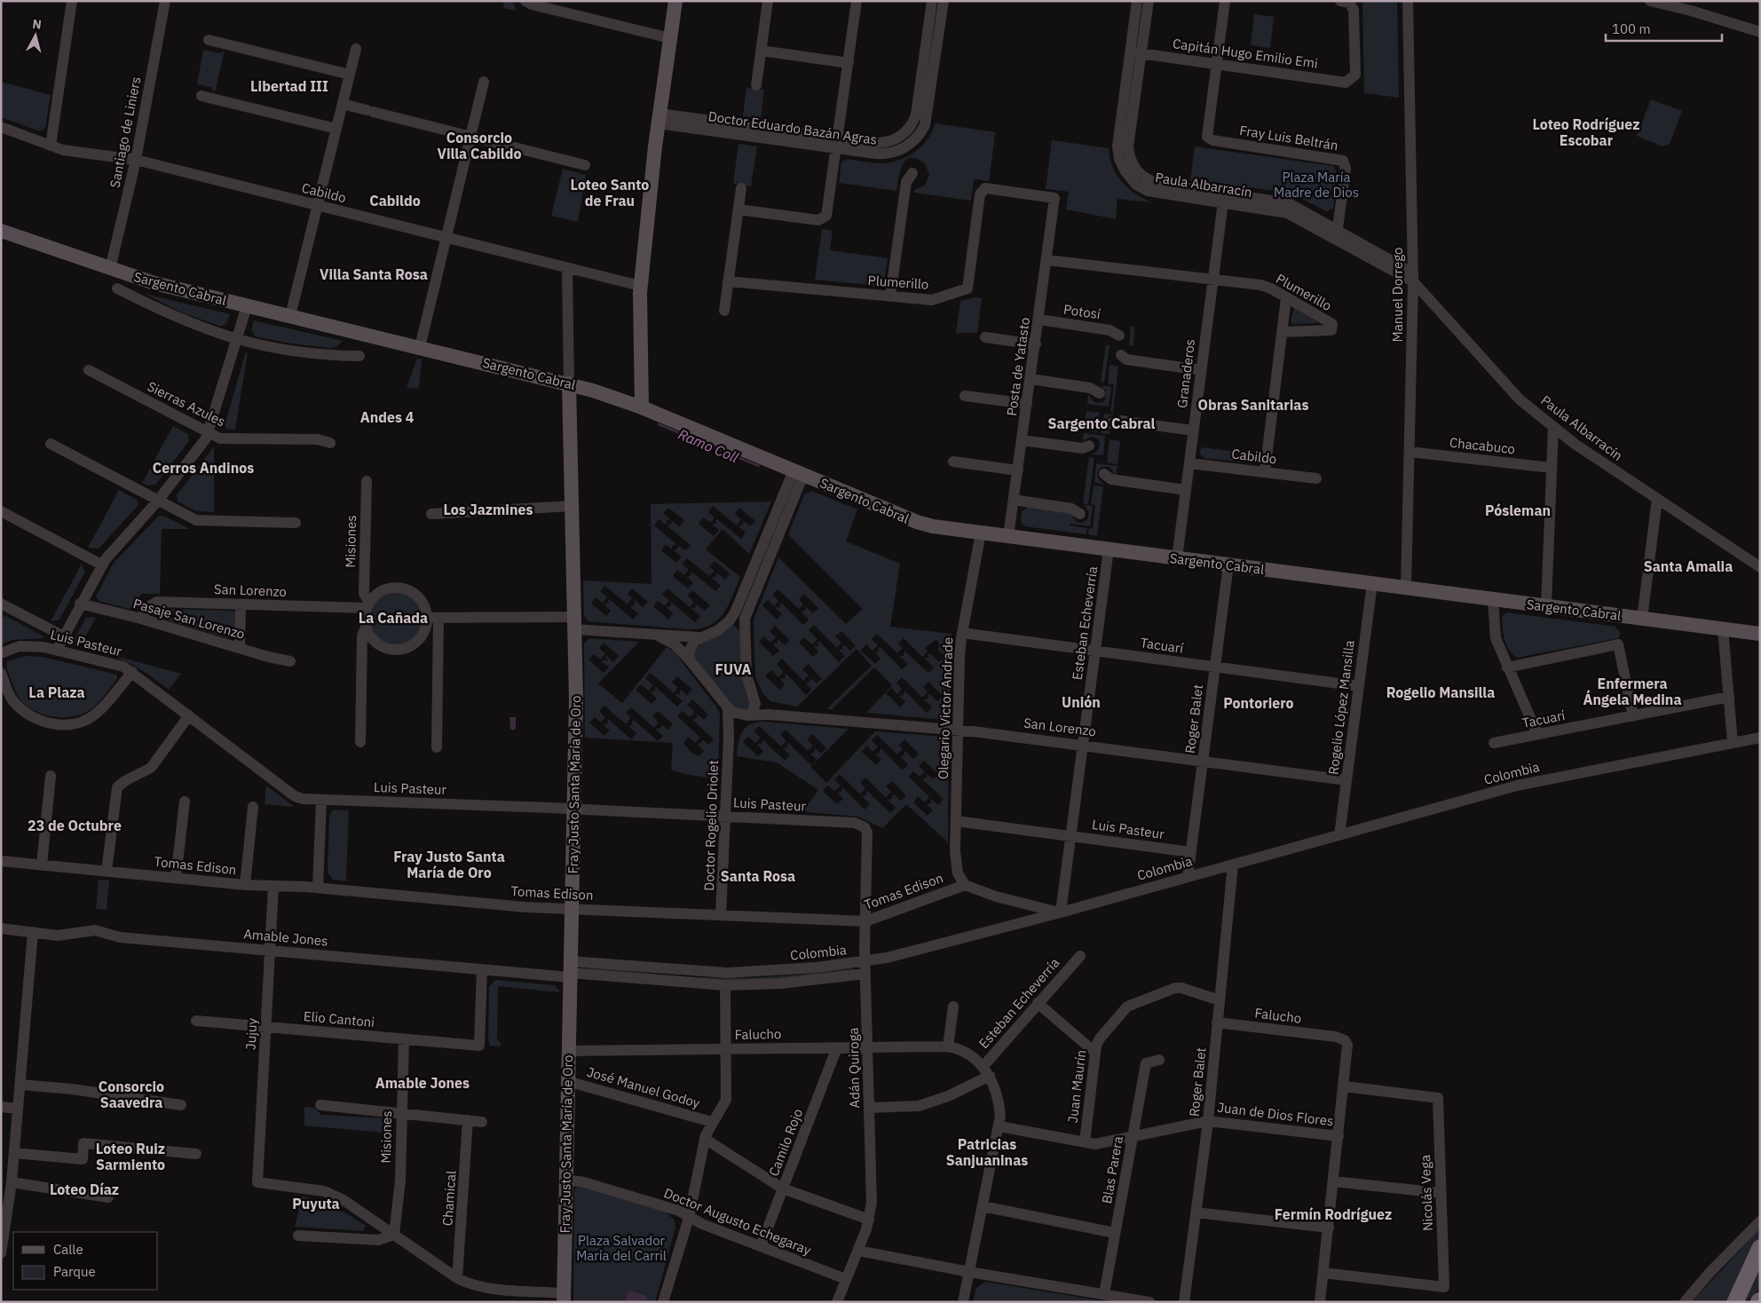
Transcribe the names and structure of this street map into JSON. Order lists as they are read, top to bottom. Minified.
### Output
{"streets":{"main road":["Sargento Cabral","Fray Justo Santa María de Oro"],"street":["Capitán Hugo Emilio Emi","Doctor Eduardo Bazán Agras","Santiago de Liniers","Fray Luis Beltrán","Paula Albarracín","Cabildo","Plumerillo","Manuel Dorrego","Potosí","Posta de Yatasto","Granaderos","Sierras Azules","Chacabuco","Misiones","San Lorenzo","Pasaje San Lorenzo","Esteban Echeverría","Luis Pasteur","Tacuarí","Rogelio López Mansilla","Olegario Victor Andrade","Roger Balet","Colombia","Doctor Rogelio Driolet","Tomas Edison","Amable Jones","Falucho","Elio Cantoni","Jujuy","Adán Quiroga","Juan Maurín","José Manuel Godoy","Juan de Dios Flores","Camilo Rojo","Blas Parera","Nicolás Vega","Chamical","Doctor Augusto Echegaray"]},"crossings":[["Capitán Hugo Emilio Emi","Fray Luis Beltrán"],["Capitán Hugo Emilio Emi","Paula Albarracín"],["Santiago de Liniers","Cabildo"],["Santiago de Liniers","Sargento Cabral"],["Fray Luis Beltrán","Paula Albarracín"],["Paula Albarracín","Manuel Dorrego"],["Paula Albarracín","Granaderos"],["Cabildo","Granaderos"],["Cabildo","Fray Justo Santa María de Oro"],["Plumerillo","Posta de Yatasto"],["Plumerillo","Granaderos"],["Sargento Cabral","Manuel Dorrego"],["Sargento Cabral","Posta de Yatasto"],["Sargento Cabral","Granaderos"],["Sargento Cabral","Esteban Echeverría"],["Sargento Cabral","Rogelio López Mansilla"],["Sargento Cabral","Olegario Victor Andrade"],["Sargento Cabral","Roger Balet"],["Sargento Cabral","Fray Justo Santa María de Oro"],["Manuel Dorrego","Chacabuco"],["Potosí","Posta de Yatasto"],["Misiones","San Lorenzo"],["Misiones","Elio Cantoni"],["Misiones","Jujuy"],["San Lorenzo","Pasaje San Lorenzo"],["San Lorenzo","Esteban Echeverría"],["San Lorenzo","Rogelio López Mansilla"],["San Lorenzo","Olegario Victor Andrade"],["San Lorenzo","Roger Balet"],["San Lorenzo","Doctor Rogelio Driolet"],["Esteban Echeverría","Luis Pasteur"],["Esteban Echeverría","Tacuarí"],["Esteban Echeverría","Colombia"],["Esteban Echeverría","Falucho"],["Esteban Echeverría","Juan de Dios Flores"],["Luis Pasteur","Olegario Victor Andrade"],["Luis Pasteur","Roger Balet"],["Luis Pasteur","Fray Justo Santa María de Oro"],["Luis Pasteur","Doctor Rogelio Driolet"],["Luis Pasteur","Adán Quiroga"],["Tacuarí","Rogelio López Mansilla"],["Tacuarí","Olegario Victor Andrade"],["Tacuarí","Roger Balet"],["Rogelio López Mansilla","Colombia"],["Olegario Victor Andrade","Tomas Edison"],["Roger Balet","Colombia"],["Roger Balet","Falucho"],["Roger Balet","Juan Maurín"],["Roger Balet","Juan de Dios Flores"],["Colombia","Fray Justo Santa María de Oro"],["Colombia","Amable Jones"],["Colombia","Adán Quiroga"],["Fray Justo Santa María de Oro","Tomas Edison"],["Fray Justo Santa María de Oro","Amable Jones"],["Fray Justo Santa María de Oro","Falucho"],["Fray Justo Santa María de Oro","José Manuel Godoy"],["Fray Justo Santa María de Oro","Doctor Augusto Echegaray"],["Doctor Rogelio Driolet","Tomas Edison"],["Tomas Edison","Jujuy"],["Tomas Edison","Adán Quiroga"],["Amable Jones","Elio Cantoni"],["Amable Jones","Jujuy"],["Falucho","Adán Quiroga"],["Falucho","Camilo Rojo"],["Falucho","Nicolás Vega"],["Elio Cantoni","Jujuy"],["Adán Quiroga","Doctor Augusto Echegaray"],["Juan Maurín","Juan de Dios Flores"],["Juan de Dios Flores","Blas Parera"],["Camilo Rojo","Doctor Augusto Echegaray"]],"districts":["Libertad III","Loteo Rodríguez Escobar","Consorcio Villa Cabildo","Loteo Santo de Frau","Cabildo","Villa Santa Rosa","Obras Sanitarias","Andes 4","Sargento Cabral","Cerros Andinos","Los Jazmines","Pósleman","Santa Amalia","La Cañada","FUVA","Enfermera Ángela Medina","La Plaza","Rogelio Mansilla","Unión","Pontoriero","23 de Octubre","Fray Justo Santa María de Oro","Santa Rosa","Amable Jones","Consorcio Saavedra","Patricias Sanjuaninas","Loteo Ruiz Sarmiento","Loteo Díaz","Puyuta","Fermín Rodríguez"],"water":["Ramo Coll"],"parks":["Plaza María Madre de Dios","Plaza Salvador María del Carril"],"legend":["Calle","Parque"],"scale_bar":"100 m","north":"top"}
